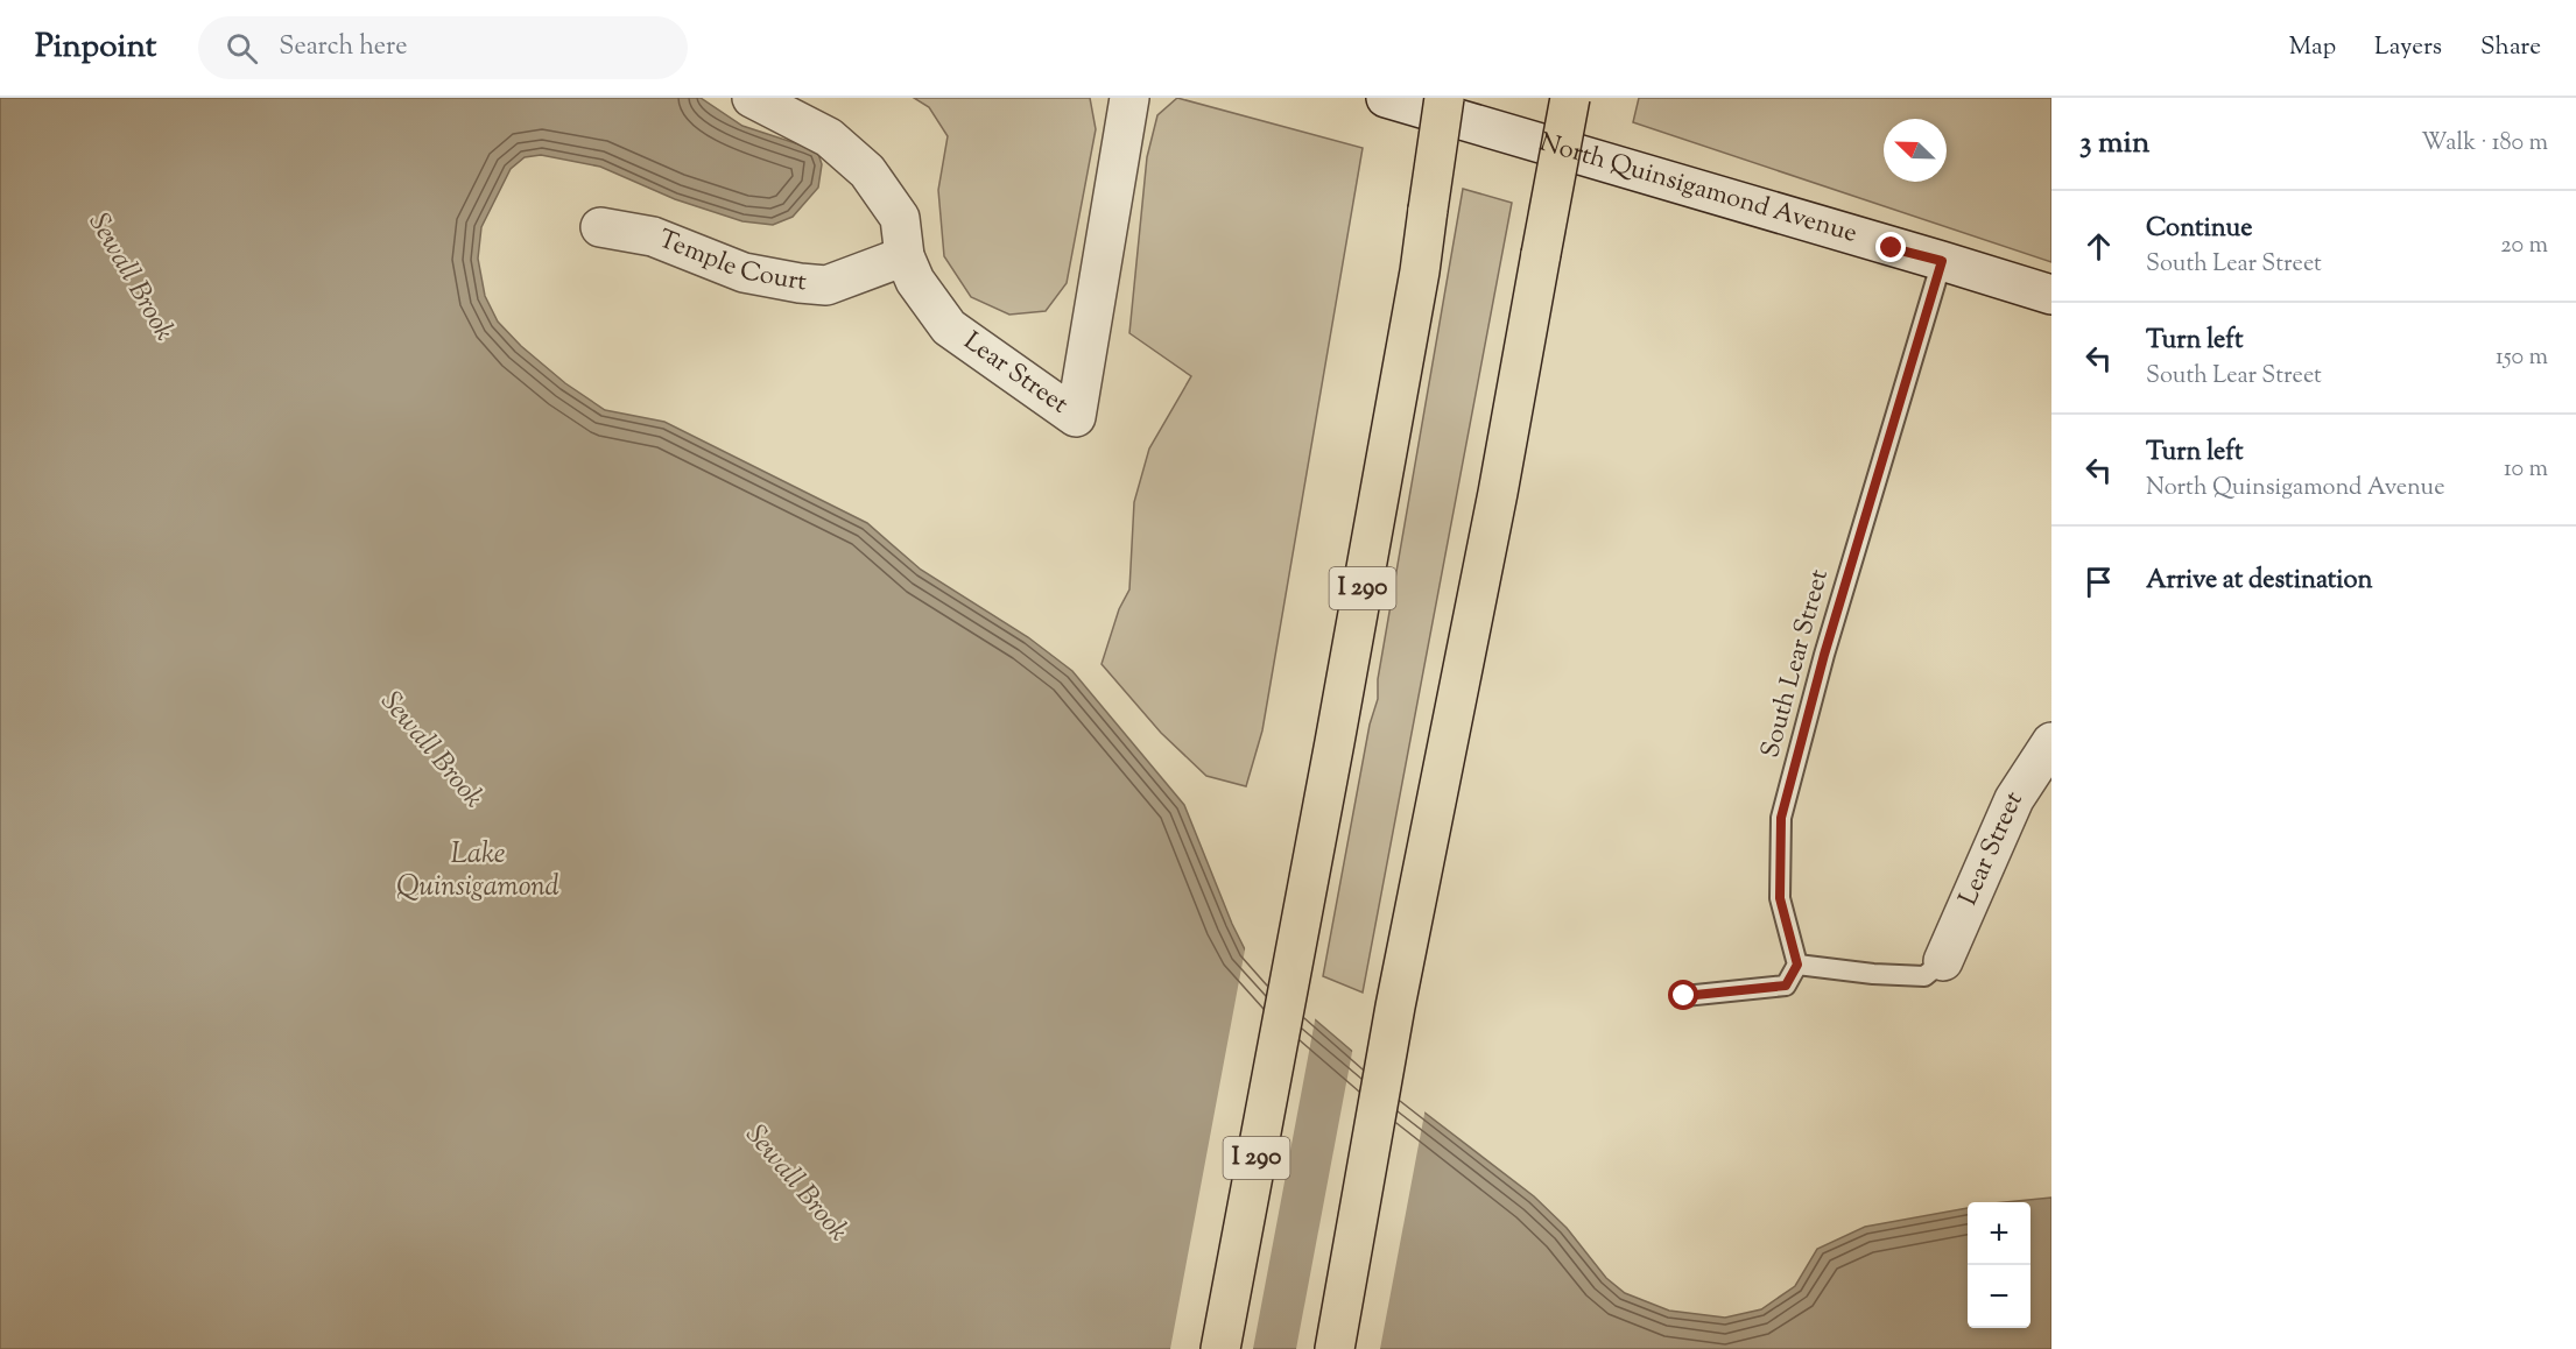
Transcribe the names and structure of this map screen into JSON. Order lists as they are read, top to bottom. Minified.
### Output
{"streets":{"highway":["I 290"],"street":["North Quinsigamond Avenue","Temple Court","Lear Street"],"lane":["South Lear Street"]},"crossings":[["North Quinsigamond Avenue","South Lear Street"],["Temple Court","Lear Street"]],"water":["Sewall Brook","Lake Quinsigamond"],"north":"top left","page":{"header":"Pinpoint","search":"Search here","nav":["Map","Layers","Share"],"heading":["3 min","Walk · 180 m"],"list":[["Continue","South Lear Street","20 m"],["Turn left","South Lear Street","150 m"],["Turn left","North Quinsigamond Avenue","10 m"],"Arrive at destination"],"map_buttons":["+","−"]}}
